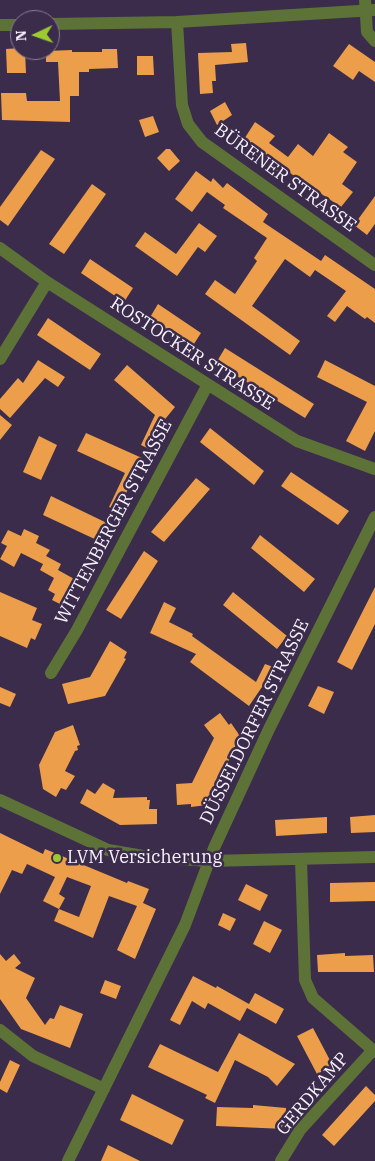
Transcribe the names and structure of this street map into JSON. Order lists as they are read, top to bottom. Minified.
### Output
{"streets":{"street":["BÜRENER STRASSE","ROSTOCKER STRASSE","WITTENBERGER STRASSE","DÜSSELDORFER STRASSE","GERDKAMP"]},"crossings":[["ROSTOCKER STRASSE","WITTENBERGER STRASSE"]],"places":["LVM Versicherung"],"north":"left"}
